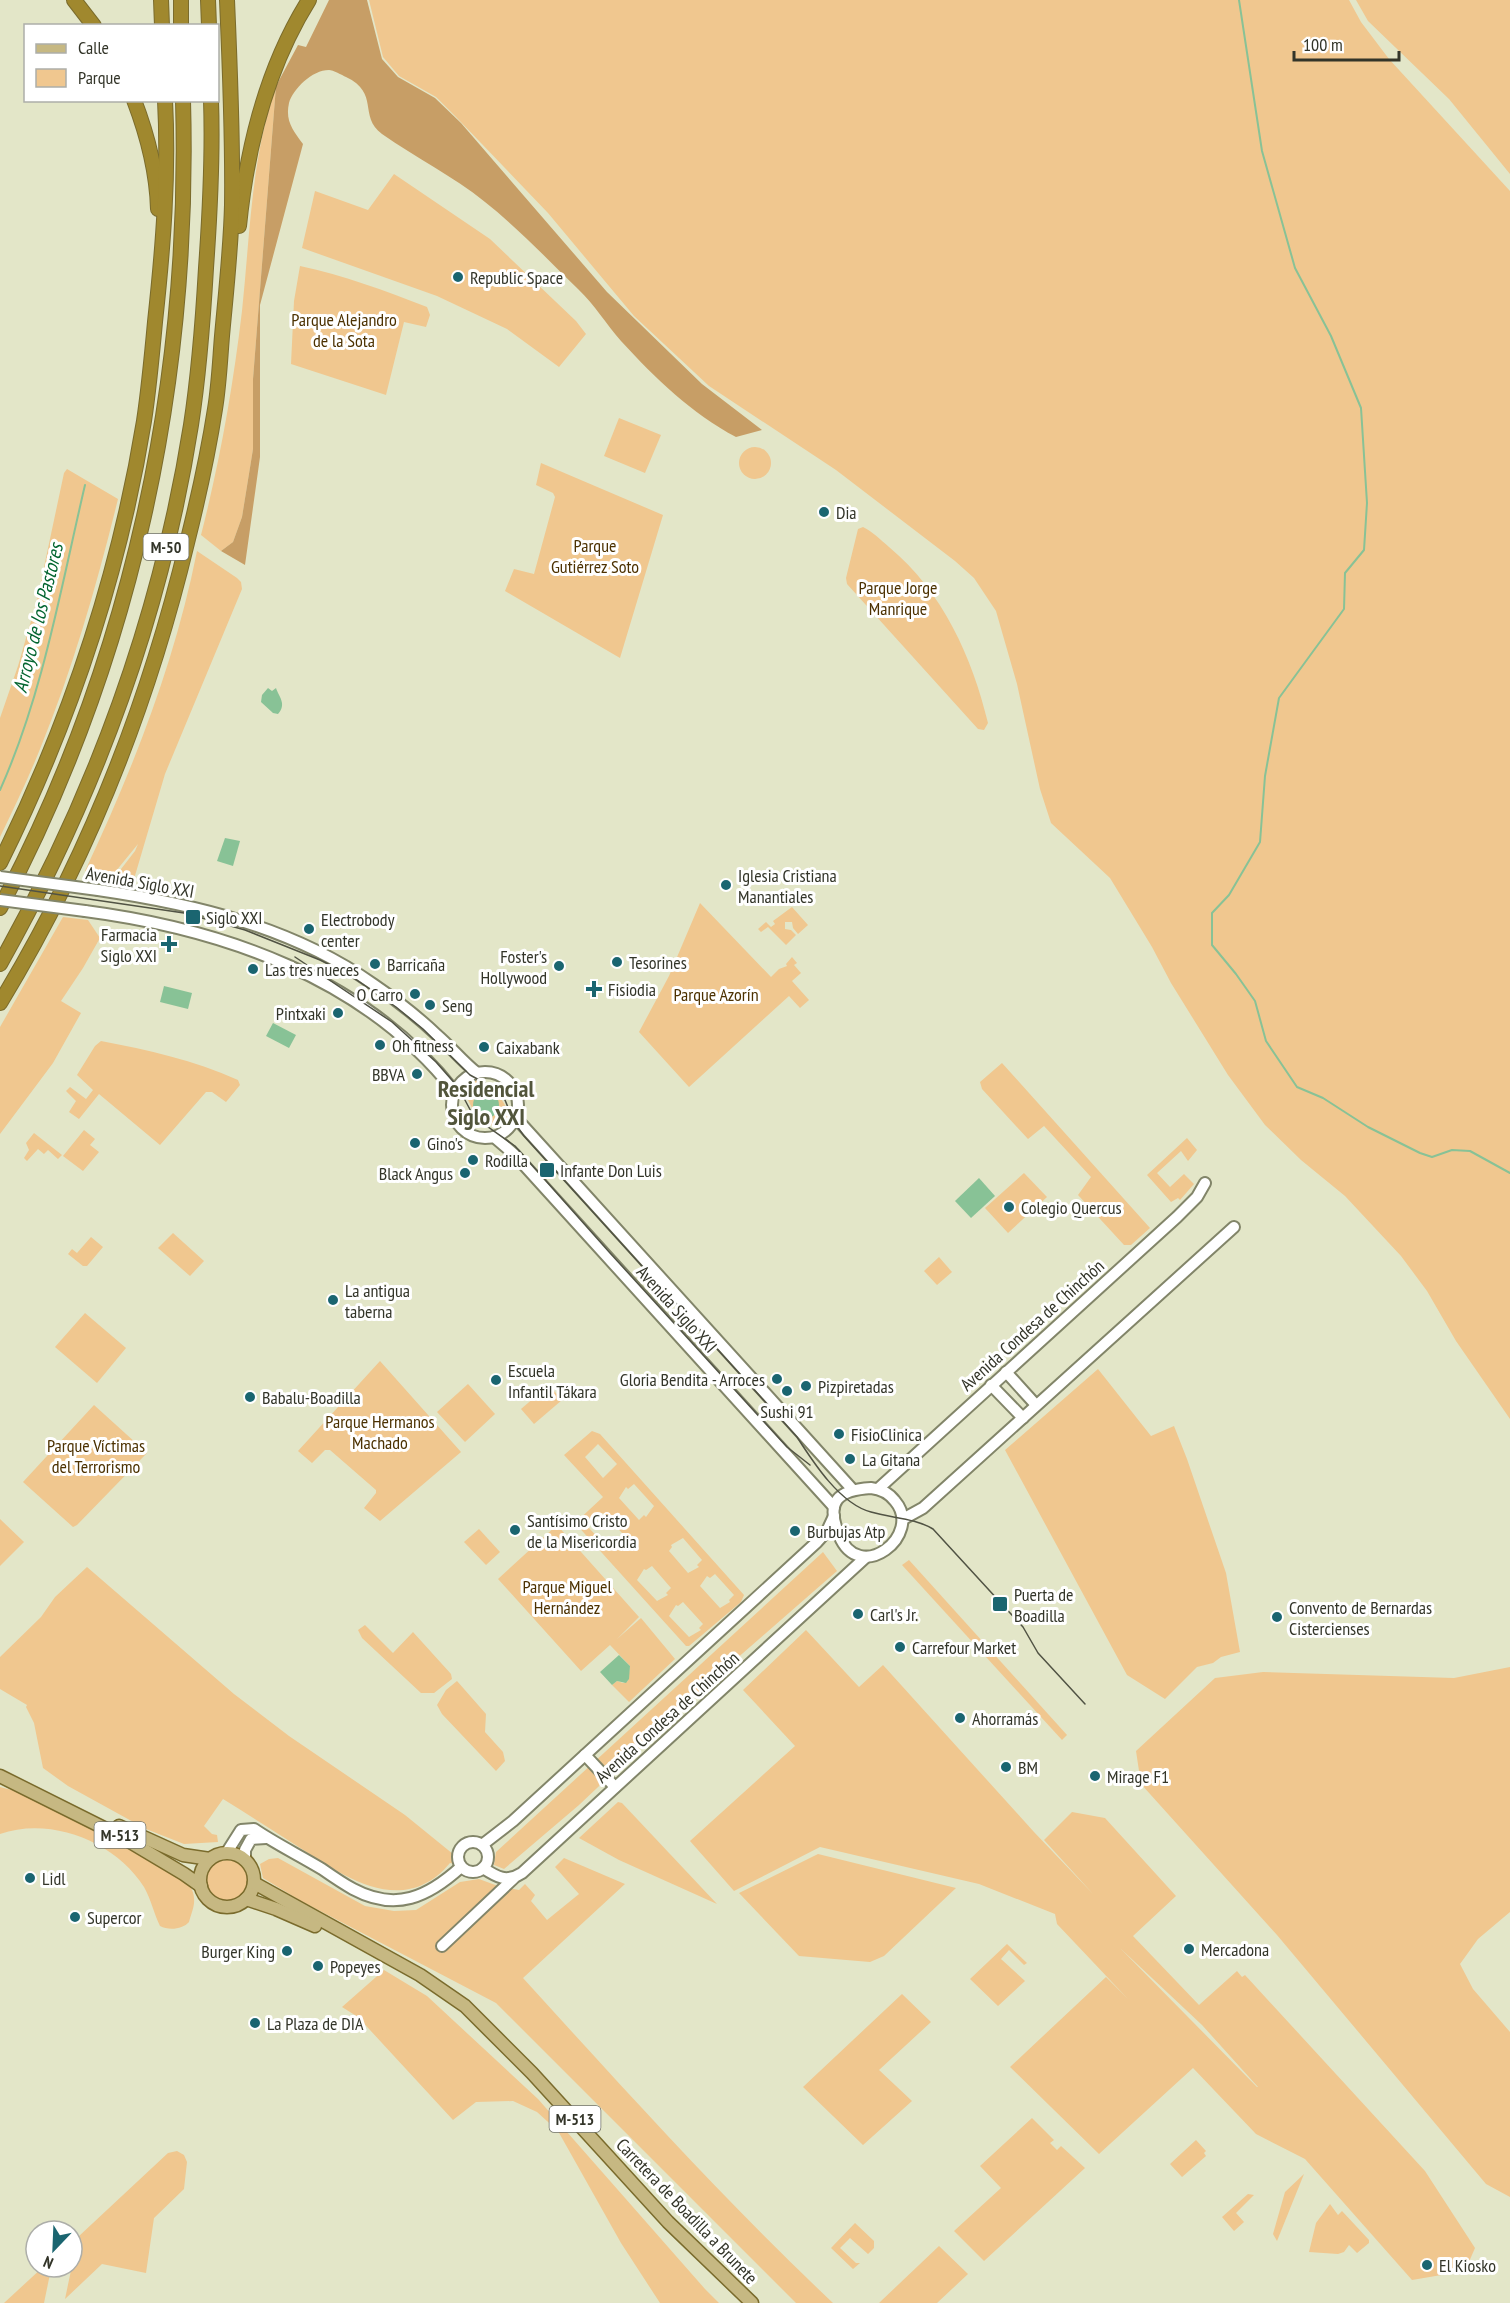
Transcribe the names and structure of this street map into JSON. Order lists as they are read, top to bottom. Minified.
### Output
{"streets":{"highway":["M-50"],"main road":["M-513","Carretera de Boadilla a Brunete"],"street":["Avenida Siglo XXI","Avenida Condesa de Chinchón"]},"crossings":[["Avenida Siglo XXI","Avenida Condesa de Chinchón"],["M-513","Carretera de Boadilla a Brunete"]],"districts":["Residencial Siglo XXI"],"water":["Arroyo de los Pastores"],"parks":["Parque Alejandro de la Sota","Parque Gutiérrez Soto","Parque Jorge Manrique","Parque Azorín","Parque Hermanos Machado","Parque Víctimas del Terrorismo","Parque Miguel Hernández"],"places":{"other":["Republic Space","Dia","Iglesia Cristiana Manantiales","Electrobody center","Tesorines","Barricaña","Foster's Hollywood","Las tres nueces","O Carro","Seng","Pintxaki","Oh fitness","Caixabank","BBVA","Gino's","Rodilla","Black Angus","Colegio Quercus","La antigua taberna","Gloria Bendita - Arroces","Escuela Infantil Tákara","Pizpiretadas","Sushi 91","Babalu-Boadilla","FisioClinica","La Gitana","Santísimo Cristo de la Misericordia","Burbujas Atp","Carl's Jr.","Convento de Bernardas Cistercienses","Carrefour Market","Ahorramás","BM","Mirage F1","Lidl","Supercor","Mercadona","Burger King","Popeyes","La Plaza de DIA","El Kiosko"],"transit":["Siglo XXI","Infante Don Luis","Puerta de Boadilla"],"health":["Farmacia Siglo XXI","Fisiodia"]},"legend":["Calle","Parque"],"scale_bar":"100 m","north":"bottom left"}
